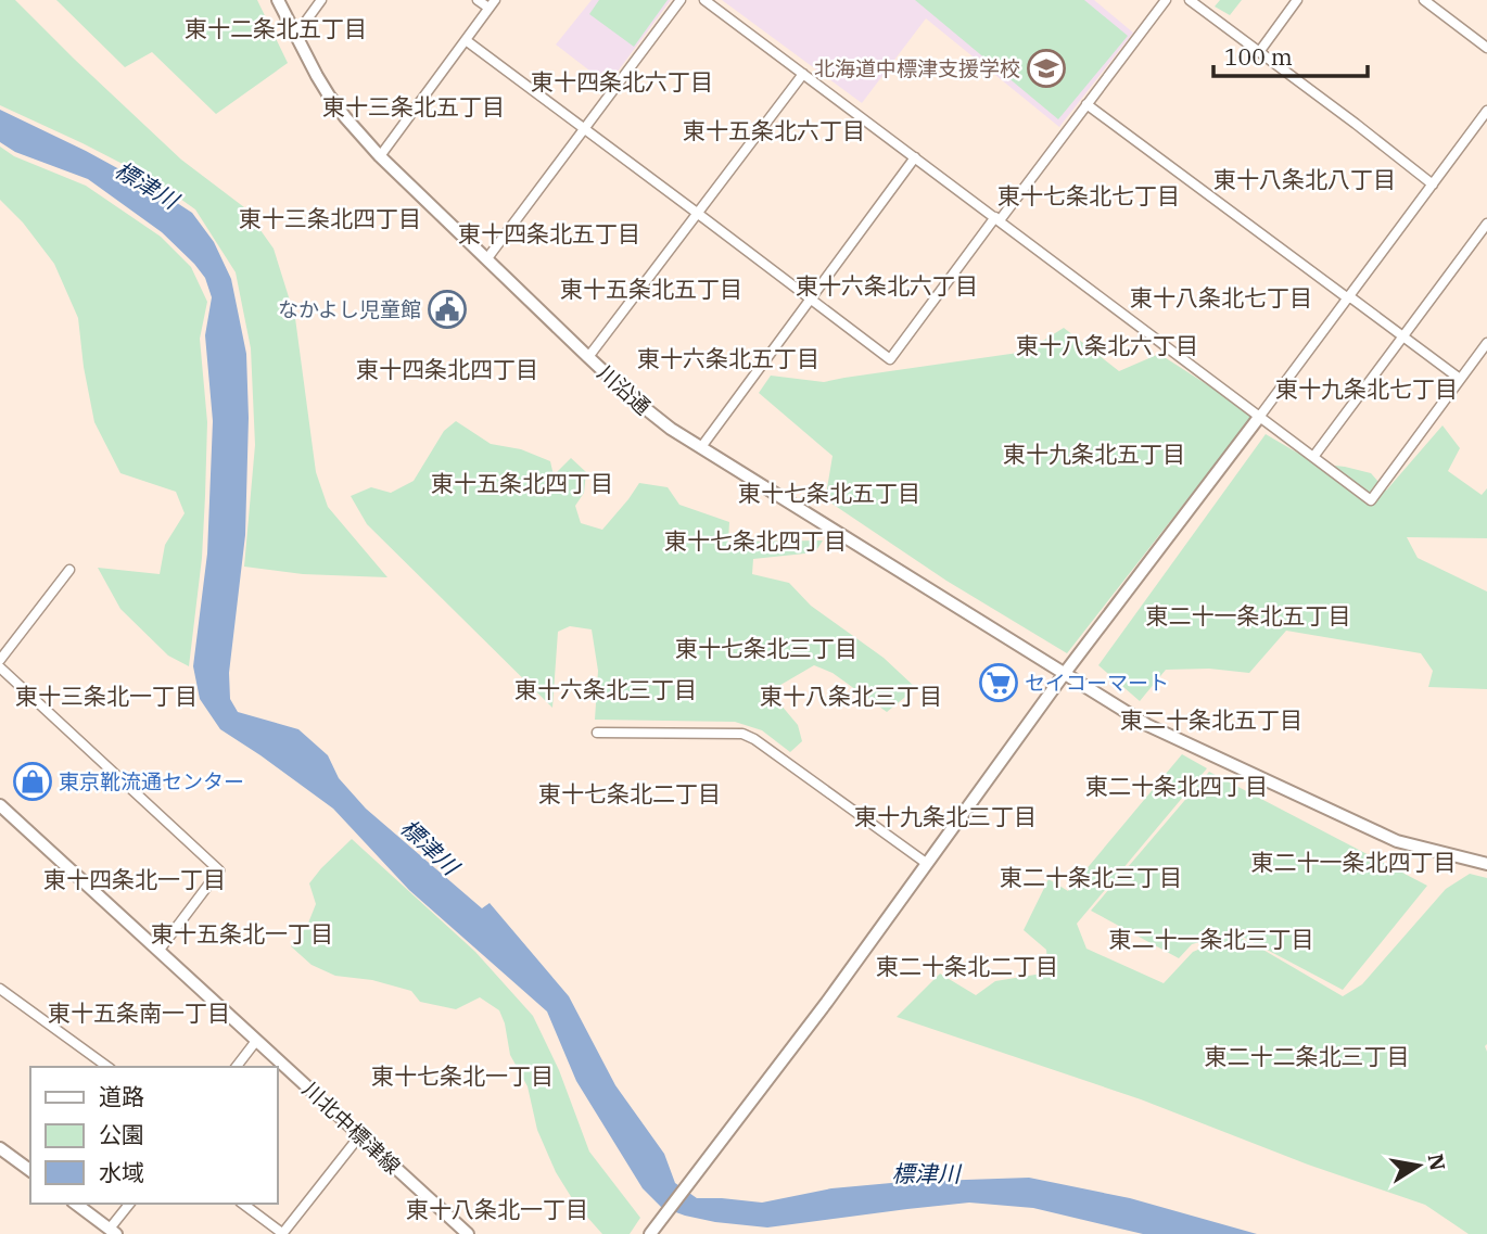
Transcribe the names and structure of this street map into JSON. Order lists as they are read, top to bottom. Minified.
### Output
{"streets":{"street":["川沿通","川北中標津線"]},"districts":["東十二条北五丁目","東十四条北六丁目","東十三条北五丁目","東十五条北六丁目","東十八条北八丁目","東十七条北七丁目","東十三条北四丁目","東十四条北五丁目","東十六条北六丁目","東十五条北五丁目","東十八条北七丁目","東十八条北六丁目","東十六条北五丁目","東十四条北四丁目","東十九条北七丁目","東十九条北五丁目","東十五条北四丁目","東十七条北五丁目","東十七条北四丁目","東二十一条北五丁目","東十七条北三丁目","東十六条北三丁目","東十三条北一丁目","東十八条北三丁目","東二十条北五丁目","東二十条北四丁目","東十七条北二丁目","東十九条北三丁目","東二十一条北四丁目","東二十条北三丁目","東十四条北一丁目","東十五条北一丁目","東二十一条北三丁目","東二十条北二丁目","東十五条南一丁目","東二十二条北三丁目","東十七条北一丁目","東十八条北一丁目"],"water":["標津川"],"places":{"school or university":["北海道中標津支援学校"],"public building":["なかよし児童館"],"supermarket":["セイコーマート"],"shop":["東京靴流通センター"]},"legend":["道路","公園","水域"],"scale_bar":"100 m","north":"right"}
